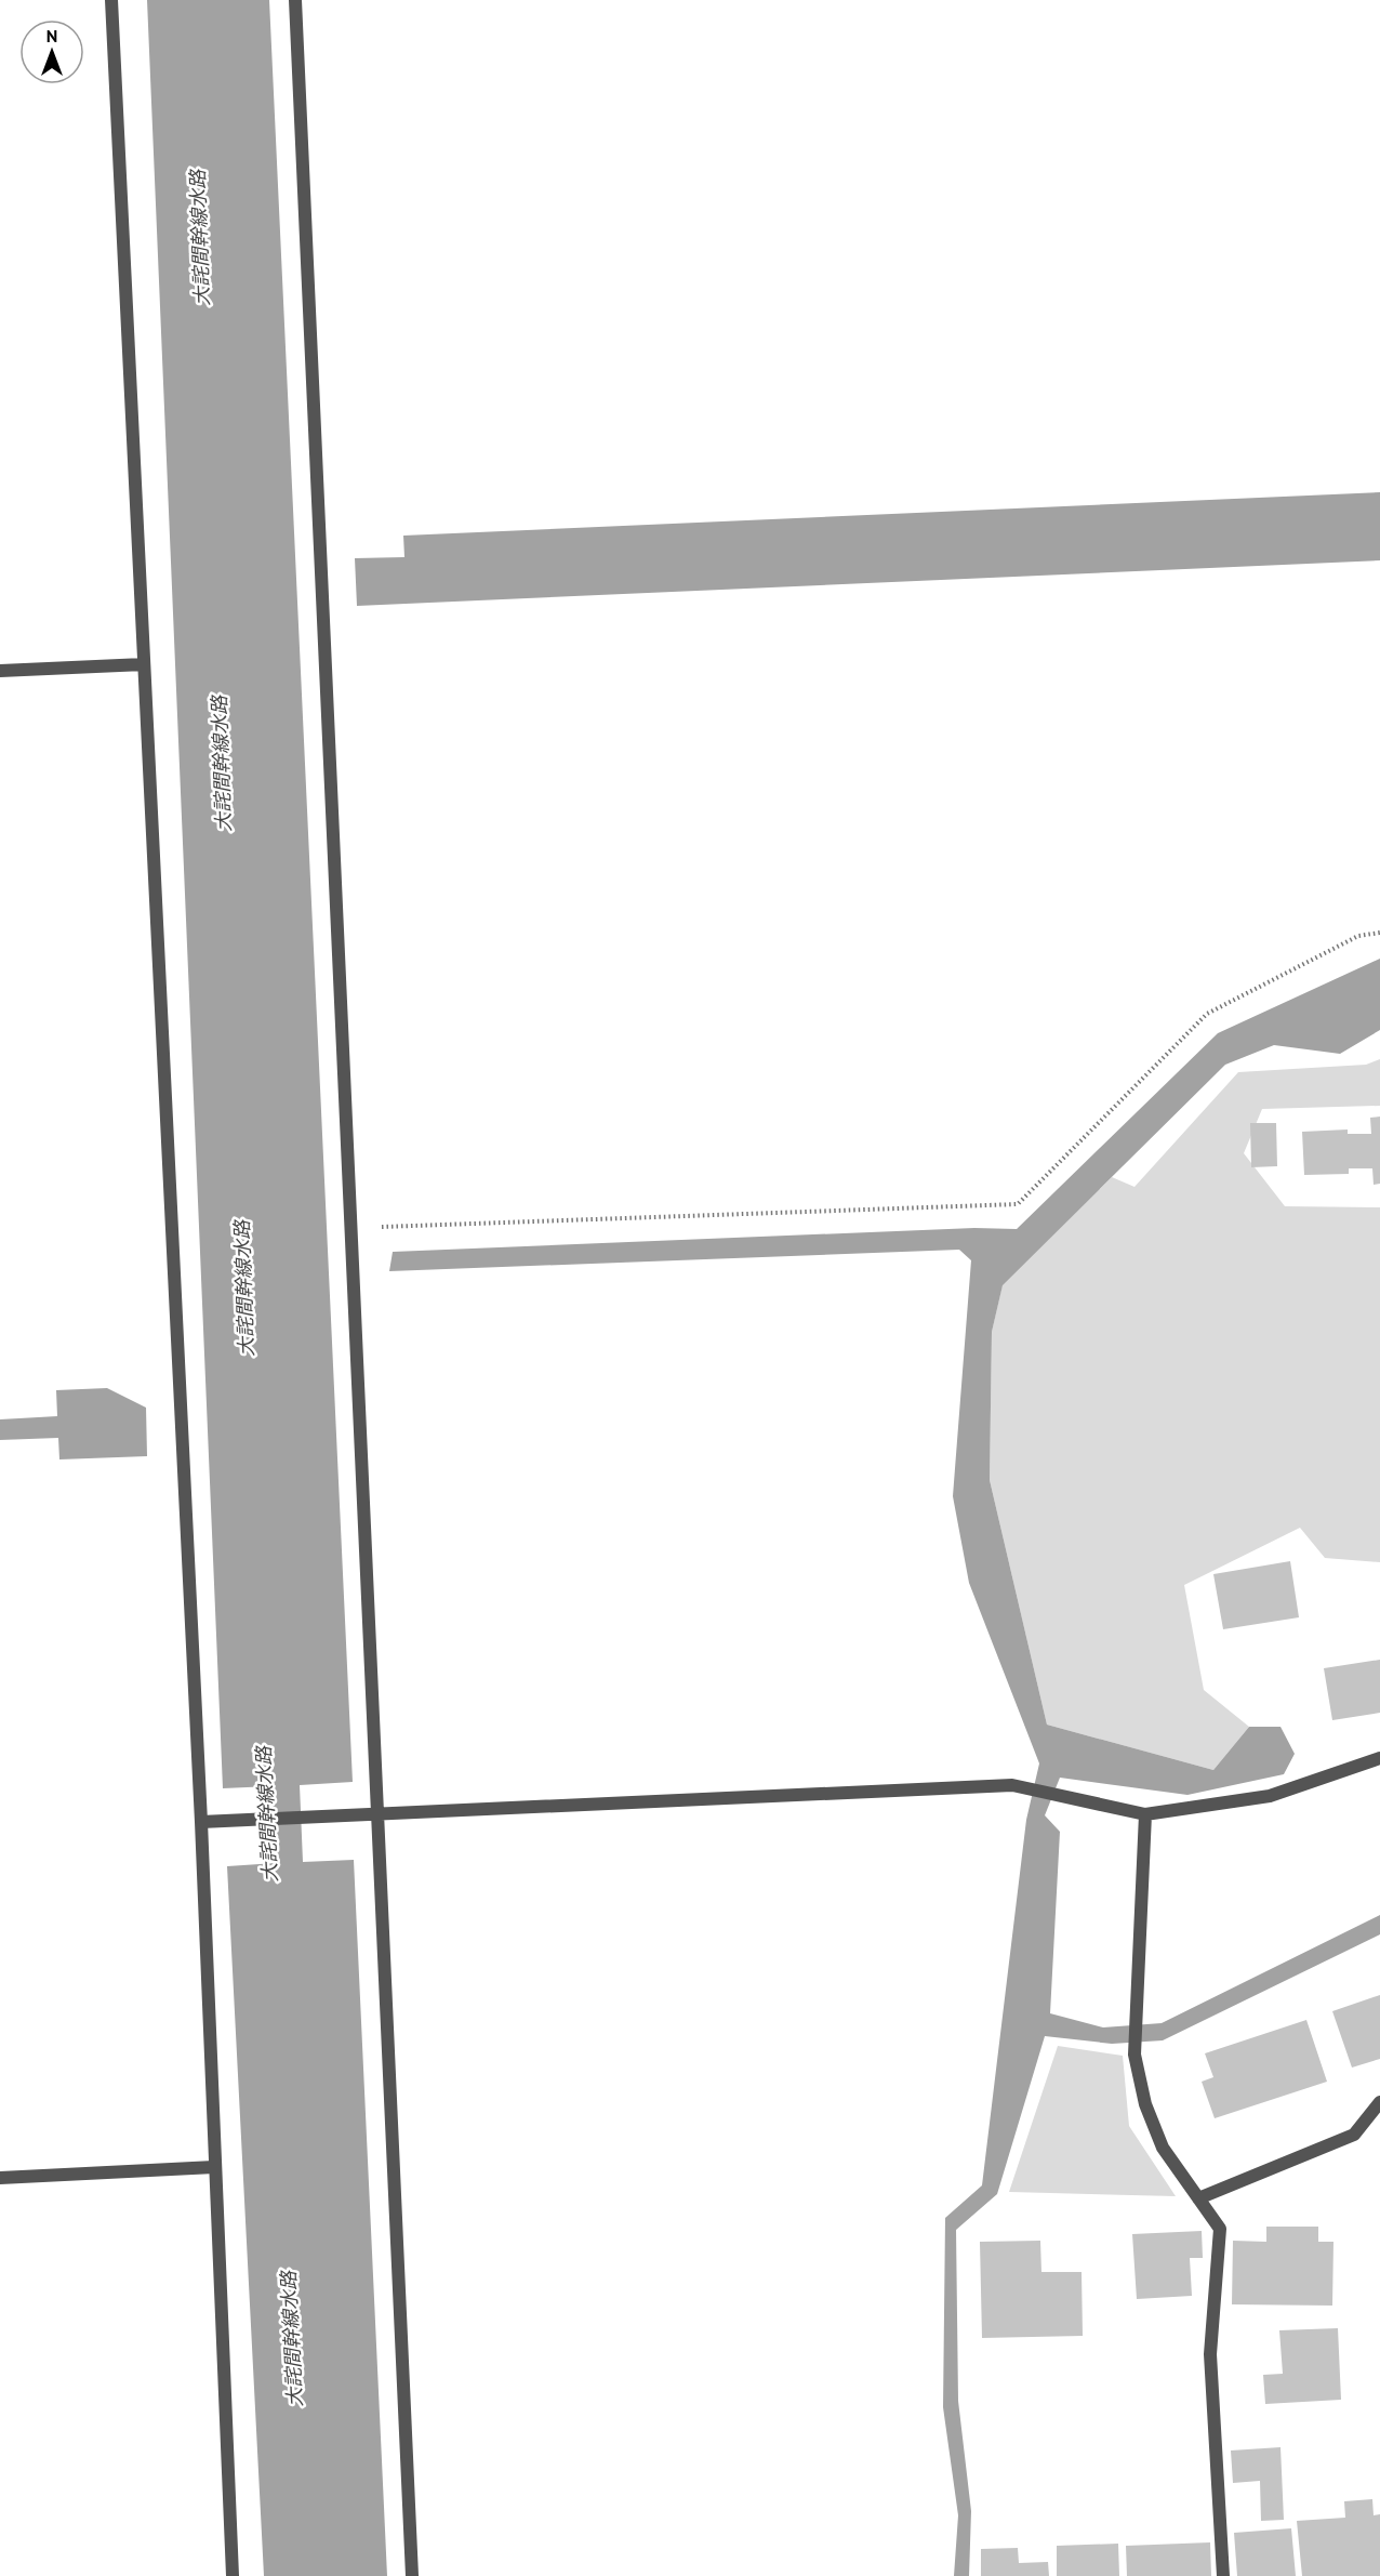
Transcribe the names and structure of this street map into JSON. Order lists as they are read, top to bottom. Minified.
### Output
{"water":["大詫間幹線水路"],"north":"top"}
